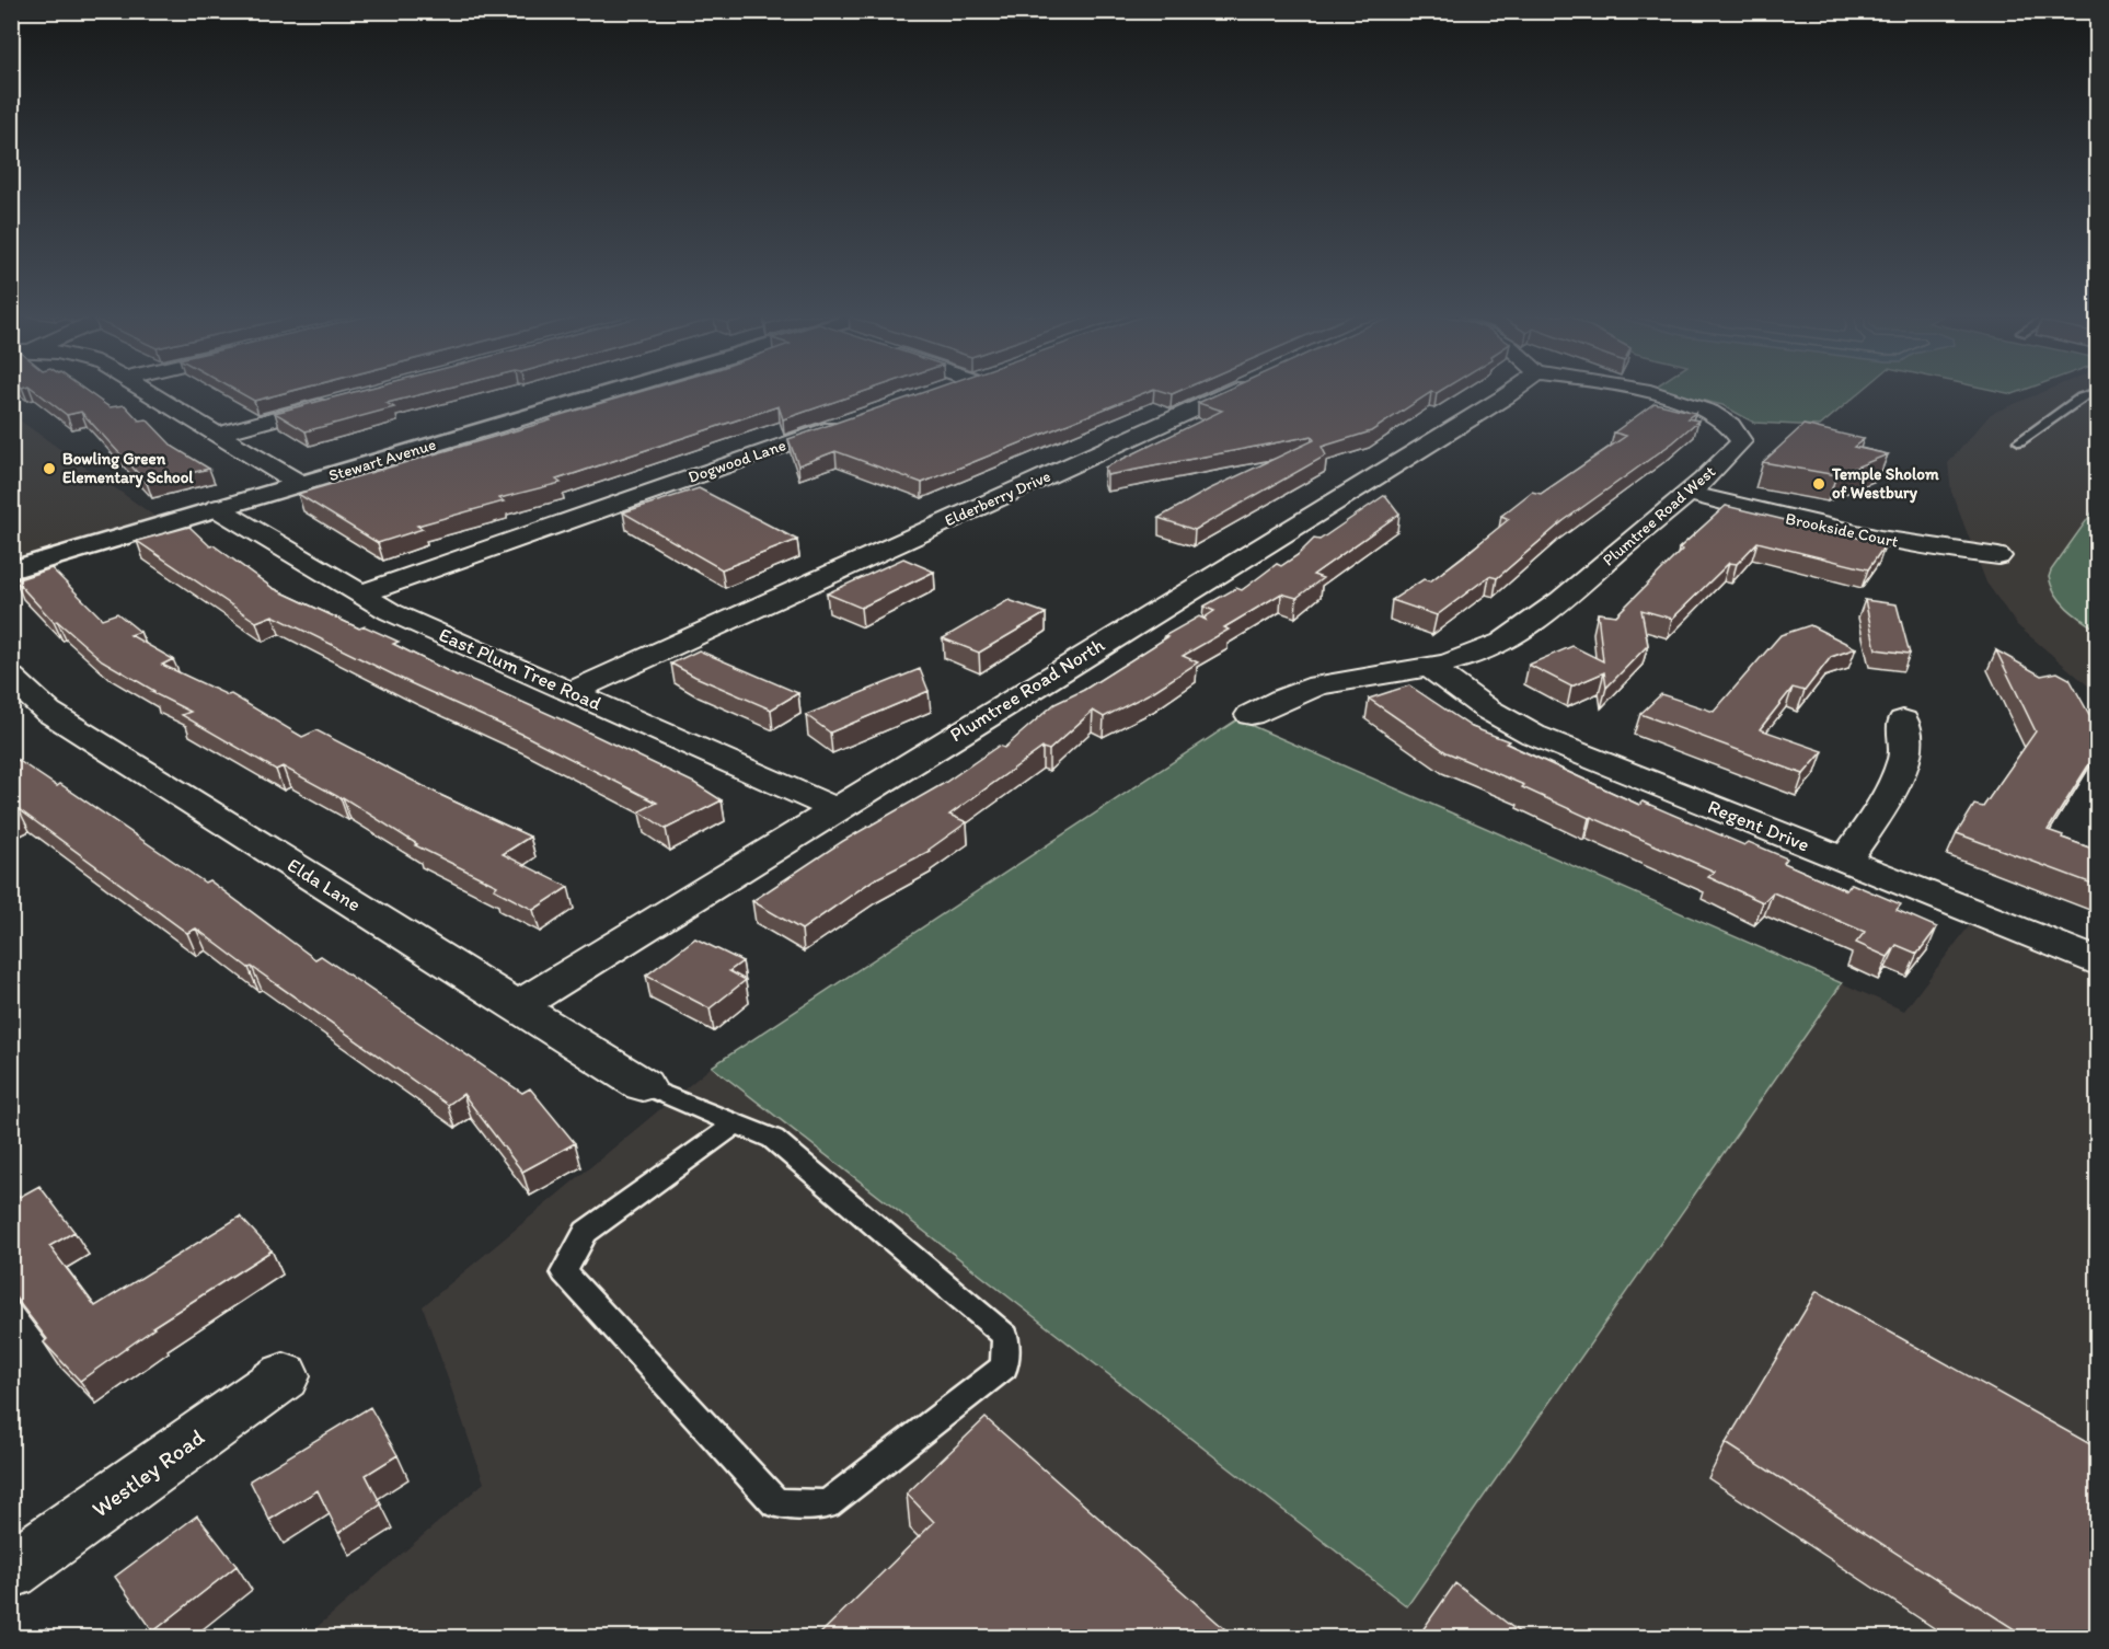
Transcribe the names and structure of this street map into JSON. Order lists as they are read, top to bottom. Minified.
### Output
{"streets":{"street":["Stewart Avenue","Dogwood Lane","Elderberry Drive","Plumtree Road West","Brookside Court","East Plum Tree Road","Plumtree Road North","Regent Drive","Elda Lane","Westley Road"]},"crossings":[["Stewart Avenue","East Plum Tree Road"],["Dogwood Lane","East Plum Tree Road"],["Elderberry Drive","East Plum Tree Road"],["Plumtree Road West","Brookside Court"],["Plumtree Road West","Regent Drive"],["East Plum Tree Road","Plumtree Road North"],["Plumtree Road North","Elda Lane"]],"places":["Bowling Green Elementary School","Temple Sholom of Westbury"]}
